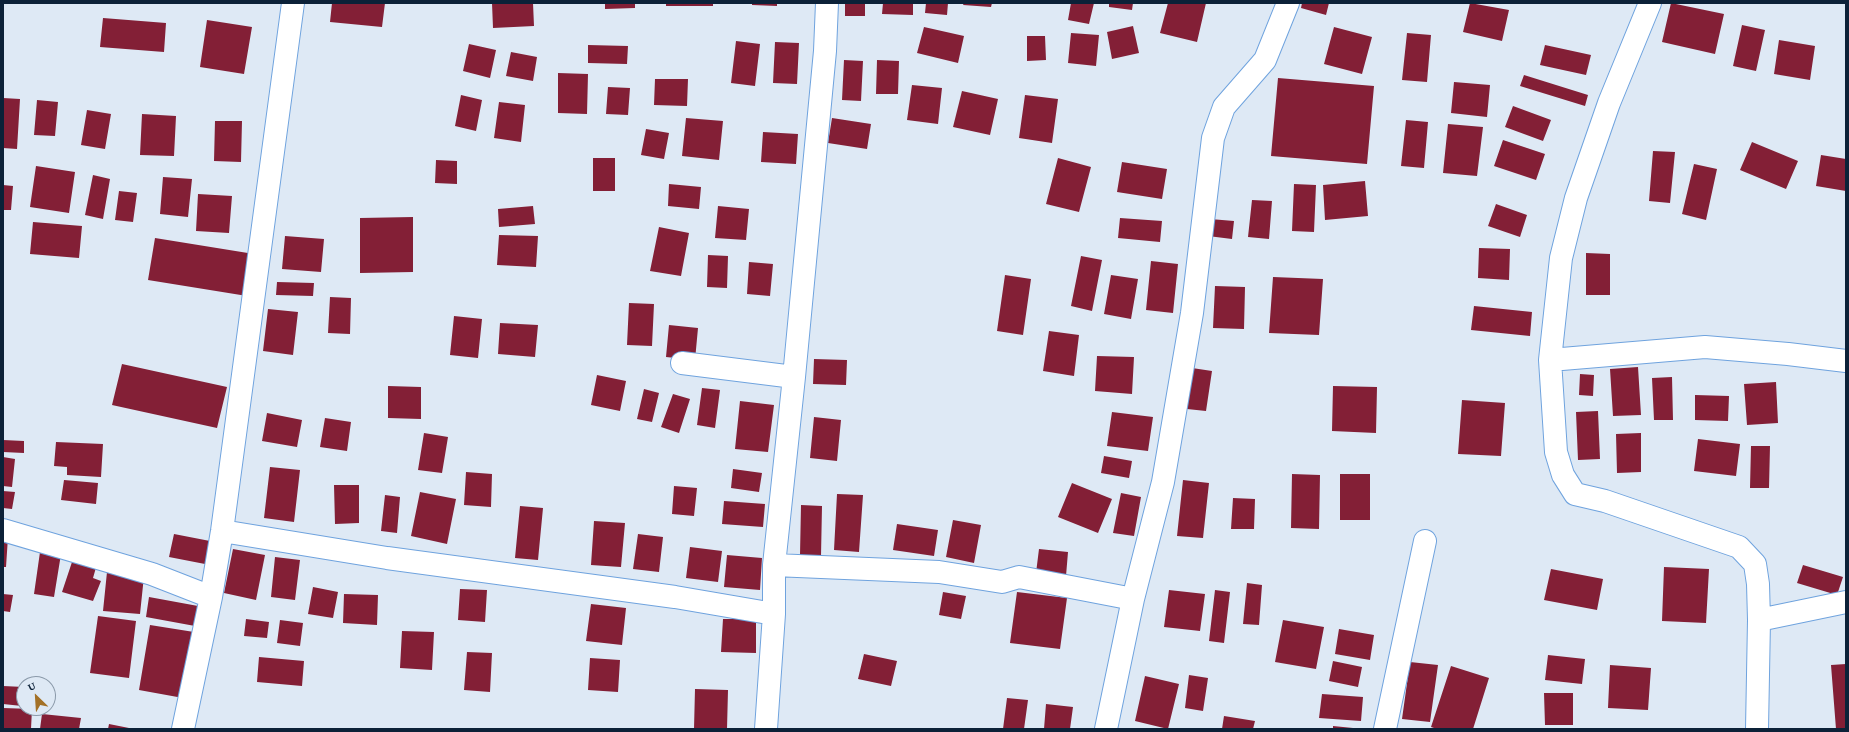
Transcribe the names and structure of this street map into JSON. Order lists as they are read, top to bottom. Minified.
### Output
{"north":"top left"}
